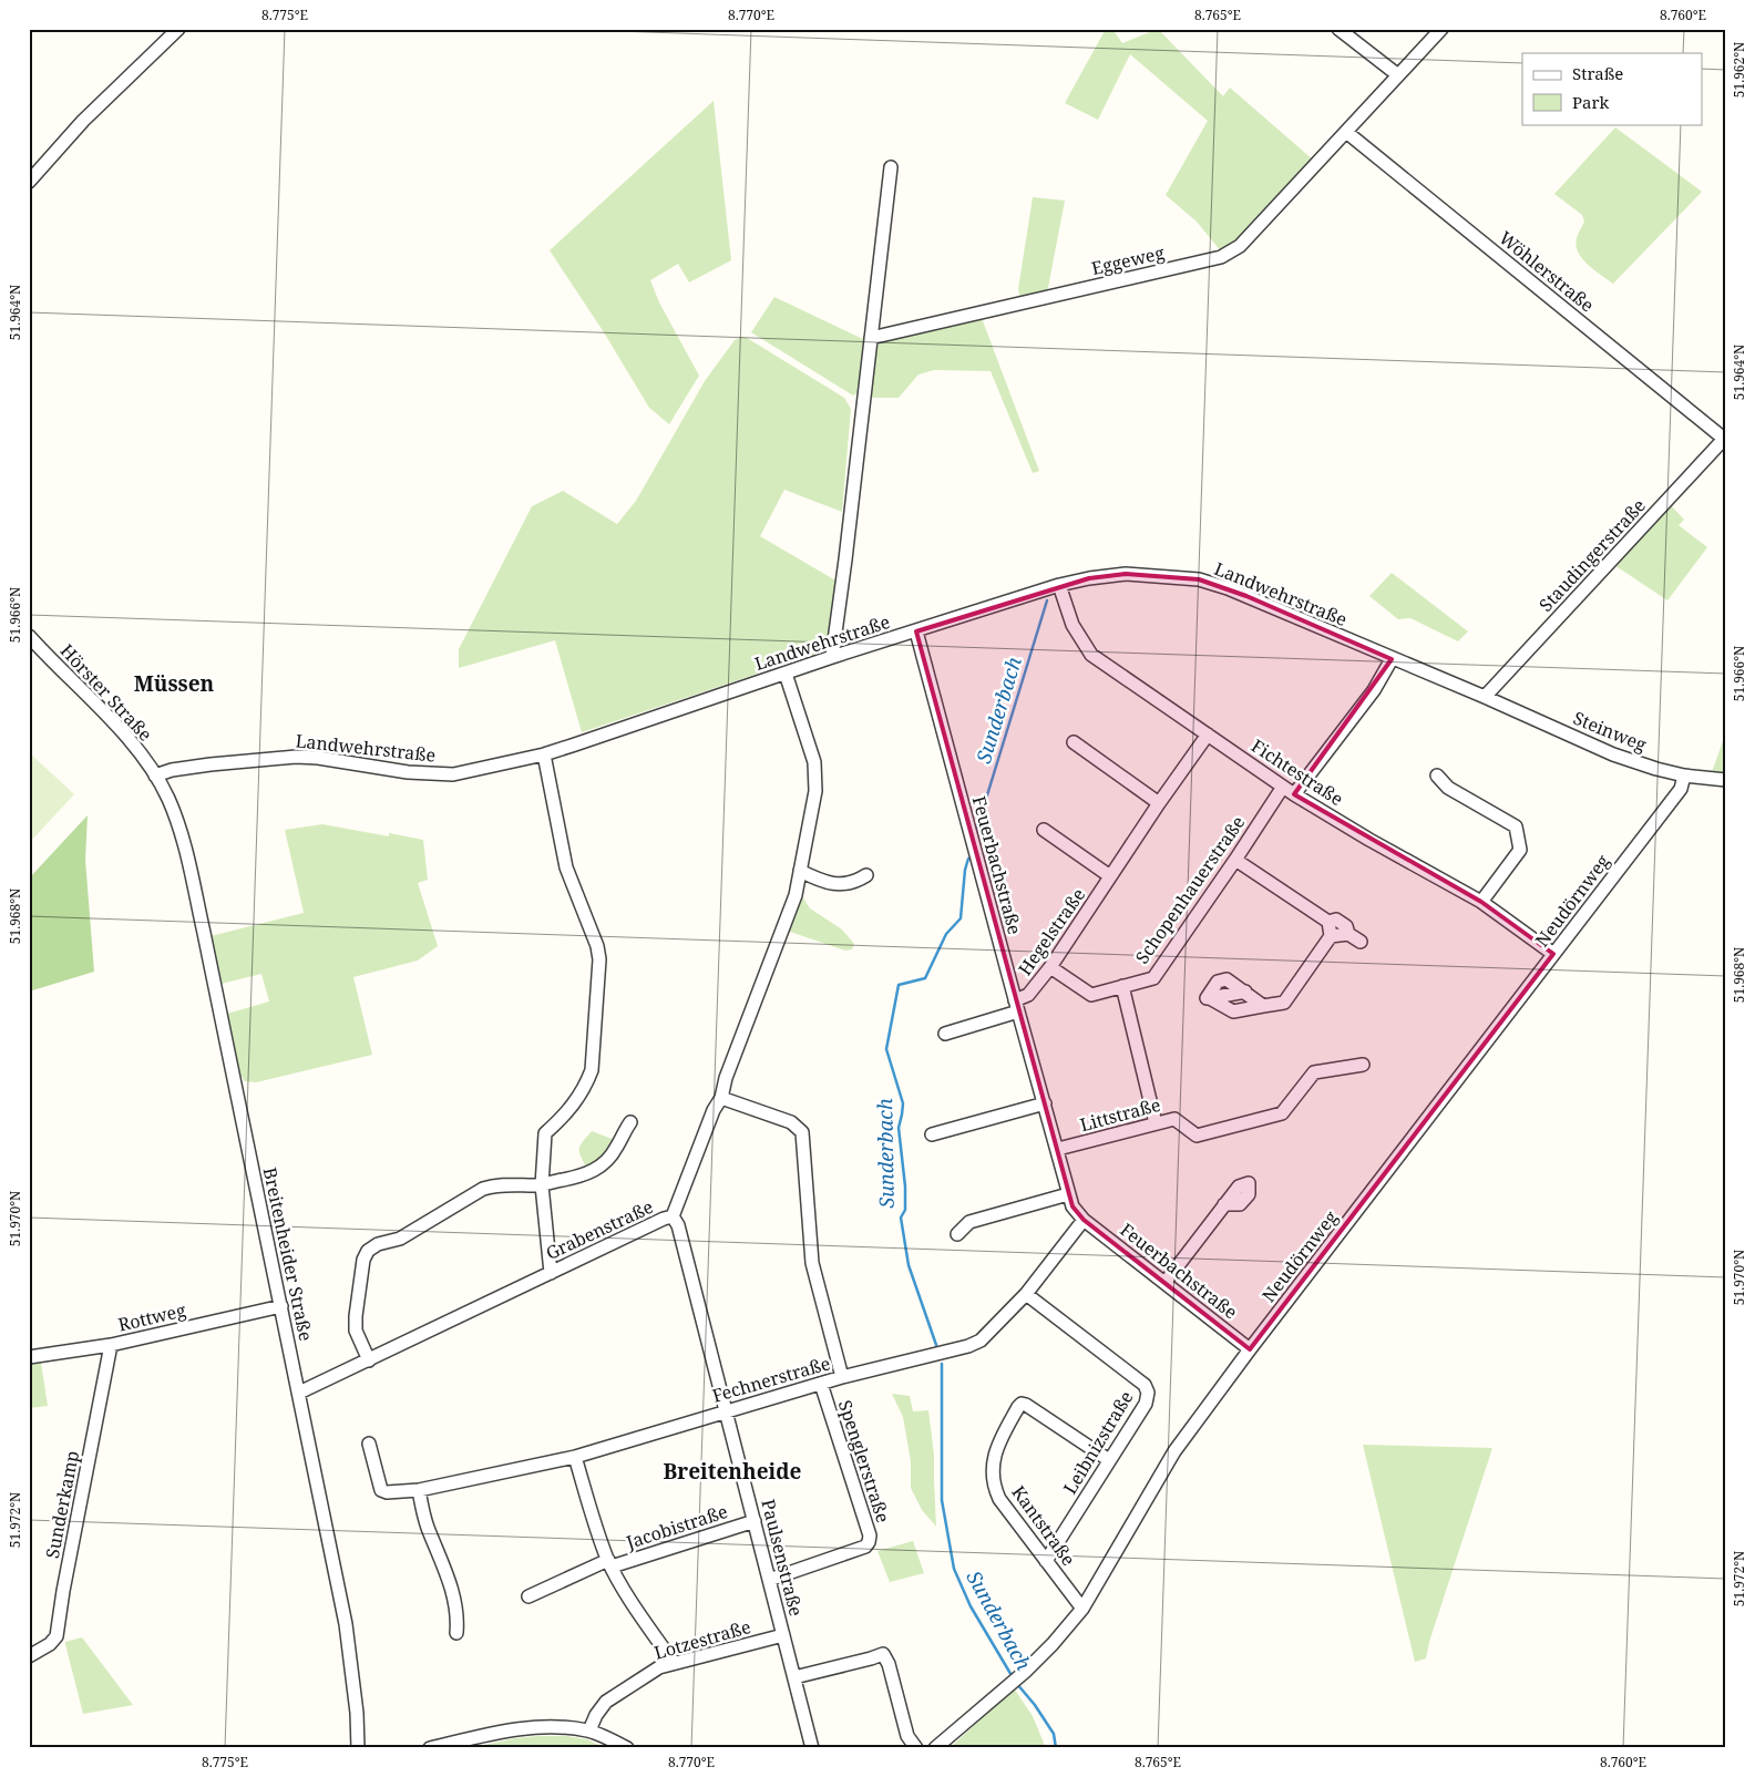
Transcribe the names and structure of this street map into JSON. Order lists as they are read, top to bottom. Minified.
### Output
{"streets":{"street":["Eggeweg","Wöhlerstraße","Staudingerstraße","Landwehrstraße","Hörster Straße","Steinweg","Fichtestraße","Feuerbachstraße","Schopenhauerstraße","Neudörnweg","Hegelstraße","Littstraße","Grabenstraße","Breitenheider Straße","Rottweg","Fechnerstraße","Leibnizstraße","Spenglerstraße","Sunderkamp","Kantstraße","Jacobistraße","Paulsenstraße","Lotzestraße"]},"crossings":[["Eggeweg","Wöhlerstraße"],["Wöhlerstraße","Staudingerstraße"],["Staudingerstraße","Landwehrstraße"],["Staudingerstraße","Steinweg"],["Landwehrstraße","Hörster Straße"],["Landwehrstraße","Steinweg"],["Landwehrstraße","Fichtestraße"],["Landwehrstraße","Feuerbachstraße"],["Landwehrstraße","Grabenstraße"],["Landwehrstraße","Breitenheider Straße"],["Hörster Straße","Breitenheider Straße"],["Steinweg","Neudörnweg"],["Fichtestraße","Schopenhauerstraße"],["Fichtestraße","Neudörnweg"],["Fichtestraße","Hegelstraße"],["Feuerbachstraße","Neudörnweg"],["Feuerbachstraße","Hegelstraße"],["Feuerbachstraße","Littstraße"],["Feuerbachstraße","Fechnerstraße"],["Schopenhauerstraße","Hegelstraße"],["Neudörnweg","Kantstraße"],["Grabenstraße","Breitenheider Straße"],["Grabenstraße","Paulsenstraße"],["Breitenheider Straße","Rottweg"],["Rottweg","Sunderkamp"],["Fechnerstraße","Leibnizstraße"],["Fechnerstraße","Spenglerstraße"],["Fechnerstraße","Paulsenstraße"],["Leibnizstraße","Kantstraße"],["Spenglerstraße","Paulsenstraße"],["Jacobistraße","Paulsenstraße"],["Paulsenstraße","Lotzestraße"]],"districts":["Müssen","Breitenheide"],"water":["Sunderbach"],"legend":["Straße","Park"],"coordinates":["8.775°E","8.770°E","8.765°E","8.760°E","51.962°N","51.964°N","51.966°N","51.968°N","51.970°N","51.972°N"]}
